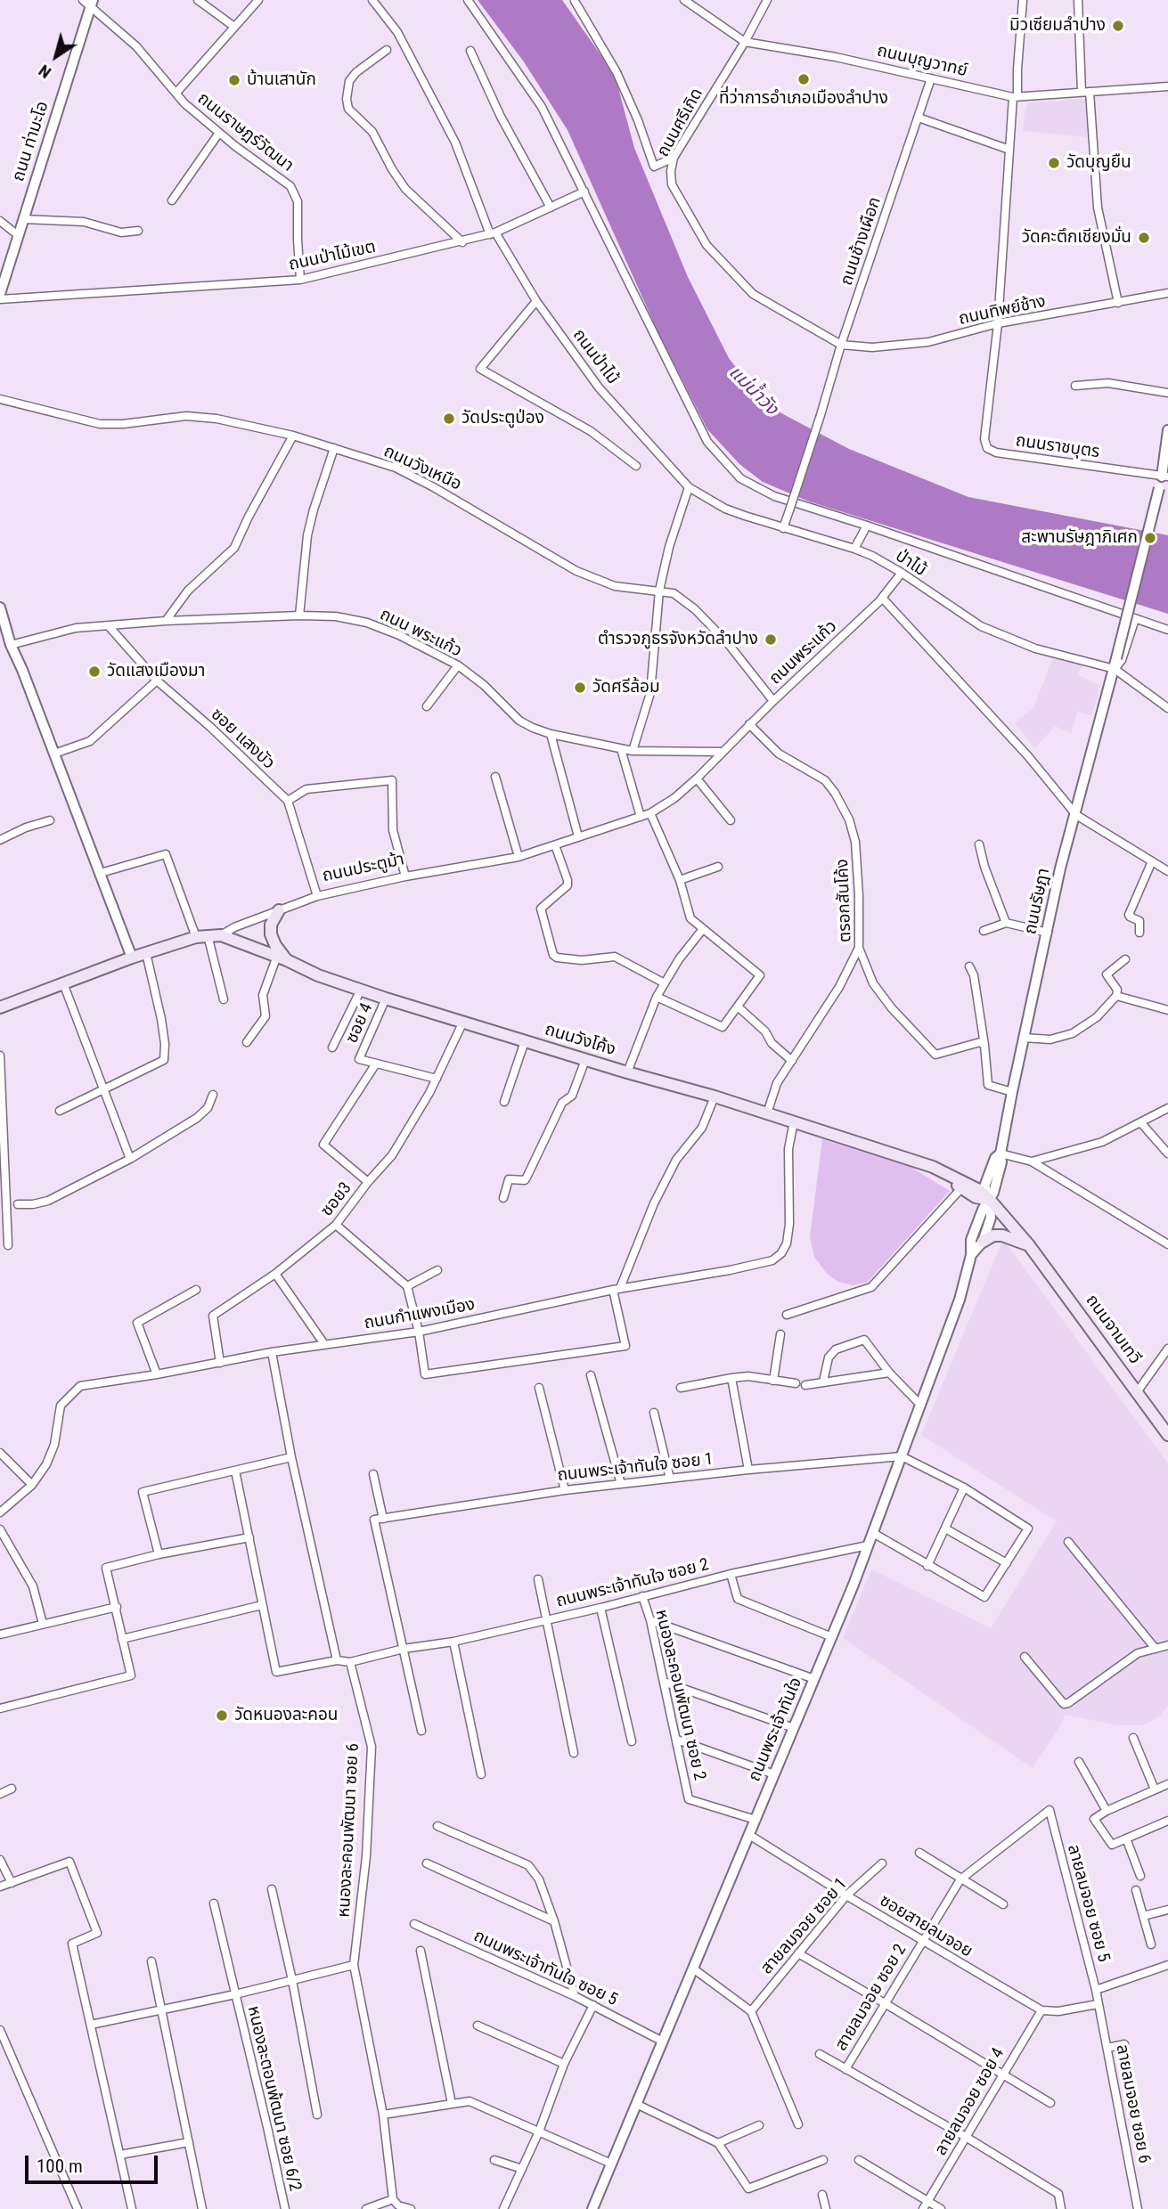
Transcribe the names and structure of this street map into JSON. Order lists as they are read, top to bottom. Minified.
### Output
{"streets":{"main road":["ถนนประตูม้า","ถนนวังโค้ง","ถนนจามเทวี"],"street":["ถนนบุญวาทย์","ถนนศรีเกิด","ถนนราษฎร์วัฒนา","ถนน ท่ามะโอ","ถนนช้างเผือก","ถนนป่าไม้เขต","ถนนทิพย์ช้าง","ถนนป่าไม้","ถนนราชบุตร","ถนนวังเหนือ","ป่าไม้","ถนน พระแก้ว","ถนนพระแก้ว","ซอย แสงบัว","ตรอกสันโค้ง","ถนนรัษฎา","ซอย 4","ซอย3","ถนนกำแพงเมือง","ถนนพระเจ้าทันใจ ซอย 1","ถนนพระเจ้าทันใจ ซอย 2","หนองละคอนพัฒนา ซอย 2","ถนนพระเจ้าทันใจ","หนองละคอนพัฒนา ซอย 6","ลายลมจอย ซอย 5","สายลมจอย ซอย 1","ซอยสายลมจอย","ถนนพระเจ้าทันใจ ซอย 5","สายลมจอย ซอย 2","หนองละตอนพ้ฒนา ซอย 6/2","ลายลมจอย ซอย 4","ลายลมจอย ซอย 6"]},"crossings":[["ถนนบุญวาทย์","ถนนศรีเกิด"],["ถนนบุญวาทย์","ถนนช้างเผือก"],["ถนนศรีเกิด","ถนนช้างเผือก"],["ถนนศรีเกิด","ถนนทิพย์ช้าง"],["ถนนราษฎร์วัฒนา","ถนน ท่ามะโอ"],["ถนนราษฎร์วัฒนา","ถนนป่าไม้เขต"],["ถนนช้างเผือก","ถนนทิพย์ช้าง"],["ถนนช้างเผือก","ป่าไม้"],["ถนนป่าไม้เขต","ถนนป่าไม้"],["ถนนทิพย์ช้าง","ถนนราชบุตร"],["ถนนป่าไม้","ป่าไม้"],["ถนนวังเหนือ","ถนนพระแก้ว"],["ป่าไม้","ถนนพระแก้ว"],["ป่าไม้","ถนนรัษฎา"],["ถนน พระแก้ว","ถนนพระแก้ว"],["ถนน พระแก้ว","ซอย แสงบัว"],["ถนน พระแก้ว","ถนนประตูม้า"],["ถนนพระแก้ว","ถนนประตูม้า"],["ถนนพระแก้ว","ตรอกสันโค้ง"],["ซอย แสงบัว","ถนนประตูม้า"],["ถนนประตูม้า","ถนนวังโค้ง"],["ถนนรัษฎา","ถนนวังโค้ง"],["ถนนรัษฎา","ถนนจามเทวี"],["ถนนรัษฎา","ถนนพระเจ้าทันใจ"],["ซอย 4","ถนนวังโค้ง"],["ถนนวังโค้ง","ซอย3"],["ถนนวังโค้ง","ถนนกำแพงเมือง"],["ถนนวังโค้ง","ถนนจามเทวี"],["ถนนวังโค้ง","ถนนพระเจ้าทันใจ"],["ซอย3","ถนนกำแพงเมือง"],["ถนนจามเทวี","ถนนพระเจ้าทันใจ"],["ถนนพระเจ้าทันใจ ซอย 1","ถนนพระเจ้าทันใจ ซอย 2"],["ถนนพระเจ้าทันใจ ซอย 1","ถนนพระเจ้าทันใจ"],["ถนนพระเจ้าทันใจ ซอย 2","หนองละคอนพัฒนา ซอย 2"],["ถนนพระเจ้าทันใจ ซอย 2","ถนนพระเจ้าทันใจ"],["ถนนพระเจ้าทันใจ ซอย 2","หนองละคอนพัฒนา ซอย 6"],["หนองละคอนพัฒนา ซอย 2","ถนนพระเจ้าทันใจ"],["ถนนพระเจ้าทันใจ","ซอยสายลมจอย"],["ถนนพระเจ้าทันใจ","ถนนพระเจ้าทันใจ ซอย 5"],["ลายลมจอย ซอย 5","สายลมจอย ซอย 2"],["ลายลมจอย ซอย 5","ลายลมจอย ซอย 6"],["สายลมจอย ซอย 1","ซอยสายลมจอย"],["ซอยสายลมจอย","สายลมจอย ซอย 2"],["ซอยสายลมจอย","ลายลมจอย ซอย 4"]],"water":["แม่น้ำวัง"],"places":["มิวเซียมลำปาง","ที่ว่าการอำเภอเมืองลำปาง","บ้านเสานัก","วัดบุญยืน","วัดคะตึกเชียงมั่น","วัดประตูป่อง","สะพานรัษฎาภิเศก","ตำรวจภูธรจังหวัดลำปาง","วัดแสงเมืองมา","วัดศรีล้อม","วัดหนองละคอน"],"scale_bar":"100 m","north":"bottom left"}
